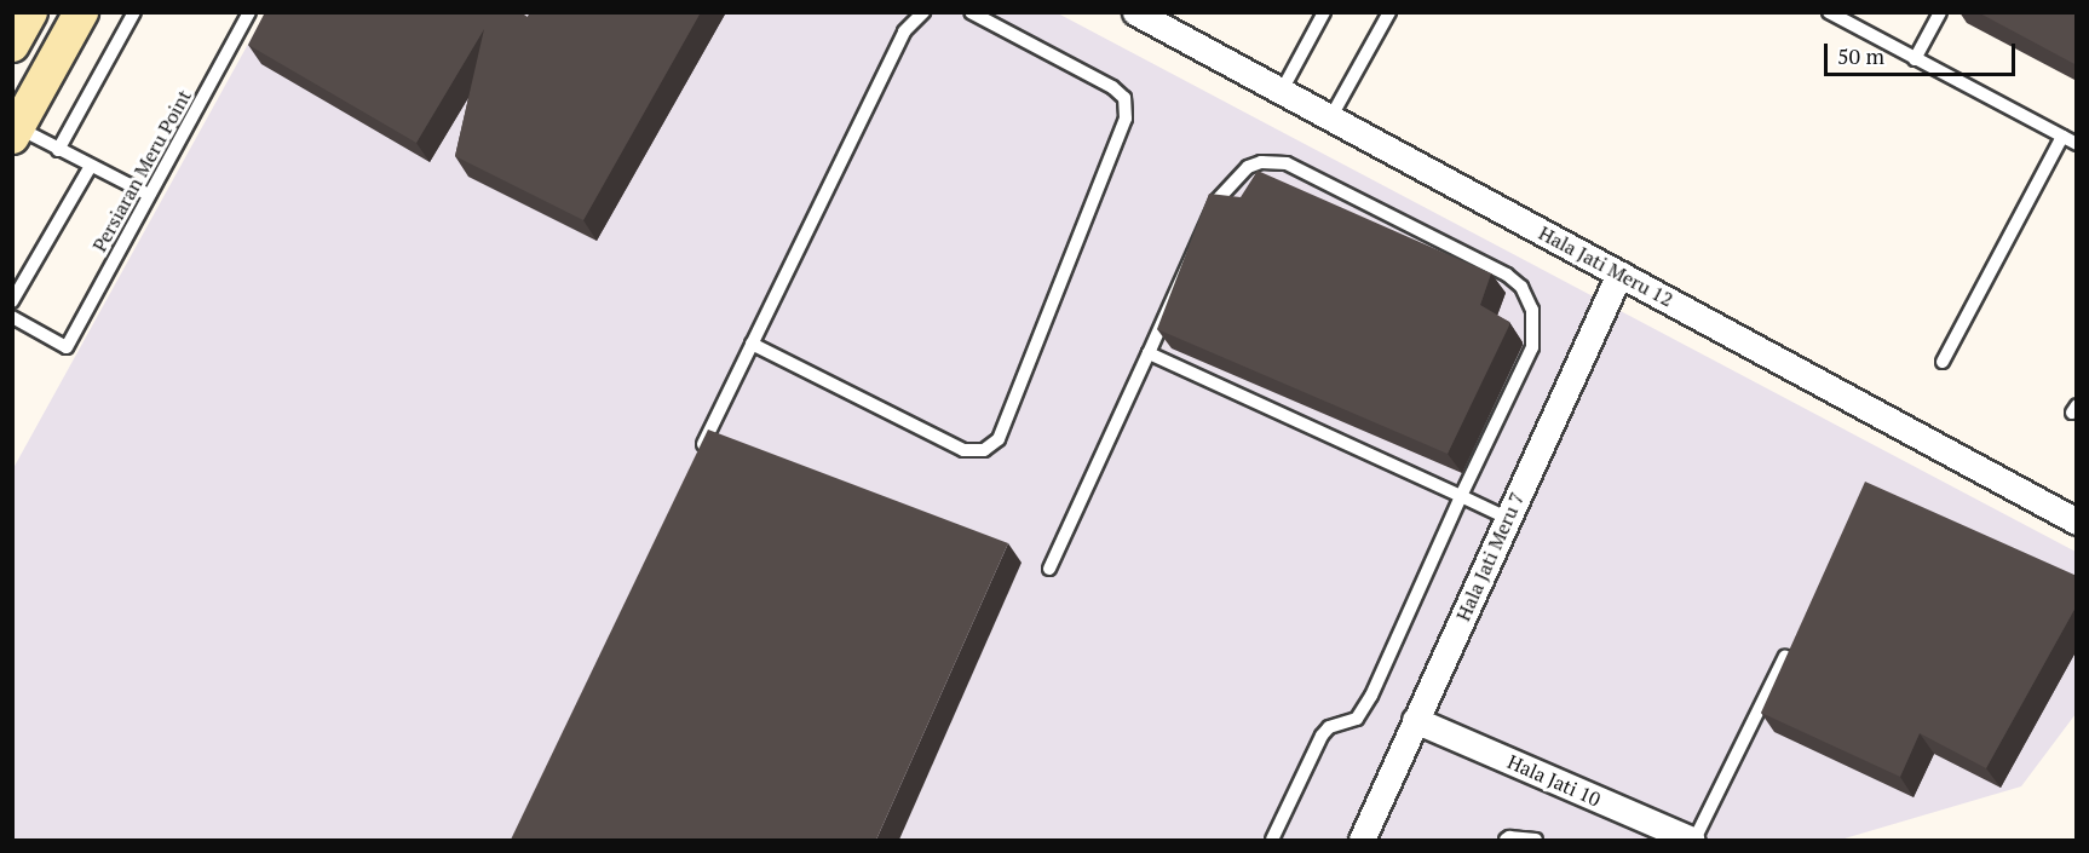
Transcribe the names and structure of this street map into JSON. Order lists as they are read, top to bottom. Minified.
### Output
{"streets":{"street":["Hala Jati Meru 12","Hala Jati Meru 7","Hala Jati 10"],"lane":["Persiaran Meru Point"]},"crossings":[["Hala Jati Meru 12","Hala Jati Meru 7"],["Hala Jati Meru 7","Hala Jati 10"]],"scale_bar":"50 m"}
